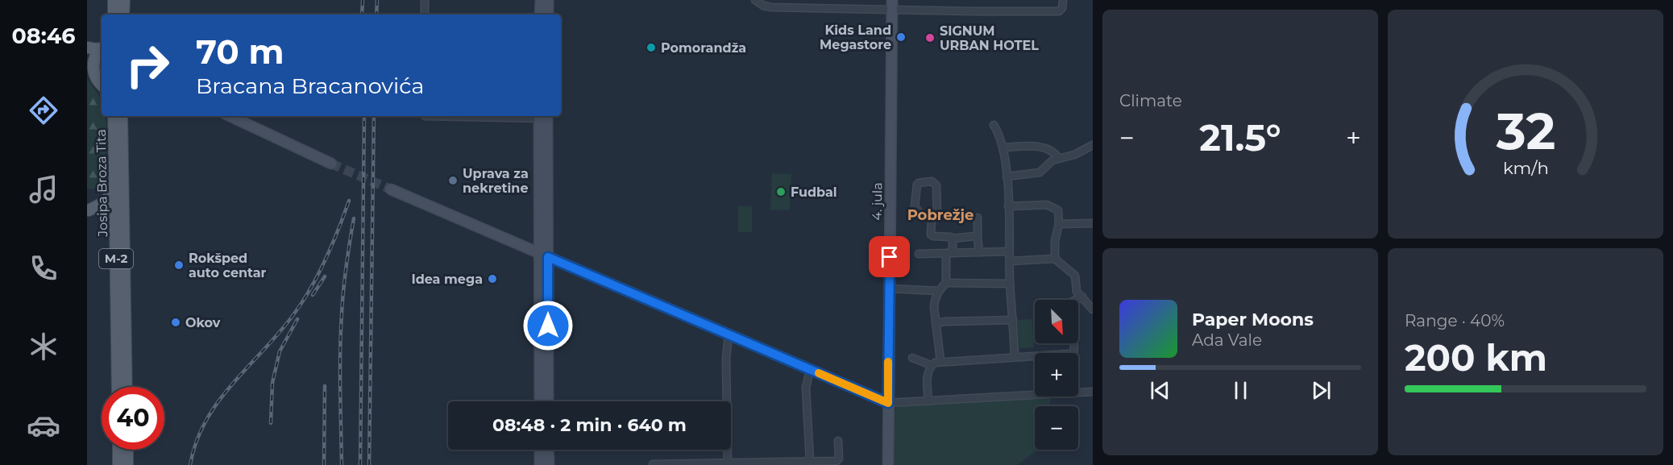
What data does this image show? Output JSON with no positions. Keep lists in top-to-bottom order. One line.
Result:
{"streets":{"main road":["Josipa Broza Tita","4. jula","M-2"]},"districts":["Pobrežje"],"places":["Kids Land Megastore","SIGNUM URBAN HOTEL","Pomorandža","Uprava za nekretine","Fudbal","Rokšped auto centar","Idea mega","Okov"],"north":"bottom right","page":{"tabs":"08:46","tile":["Climate",["Range · 40%","200 km"]],"turn":["70 m","Bracana Bracanovića"],"heat":["−","21.5°","+"],"map_buttons":["+","−"],"song":["Paper Moons","Ada Vale"],"limit":"40","trip":"08:48 · 2 min · 640 m","gauge":["32","km/h"]}}
